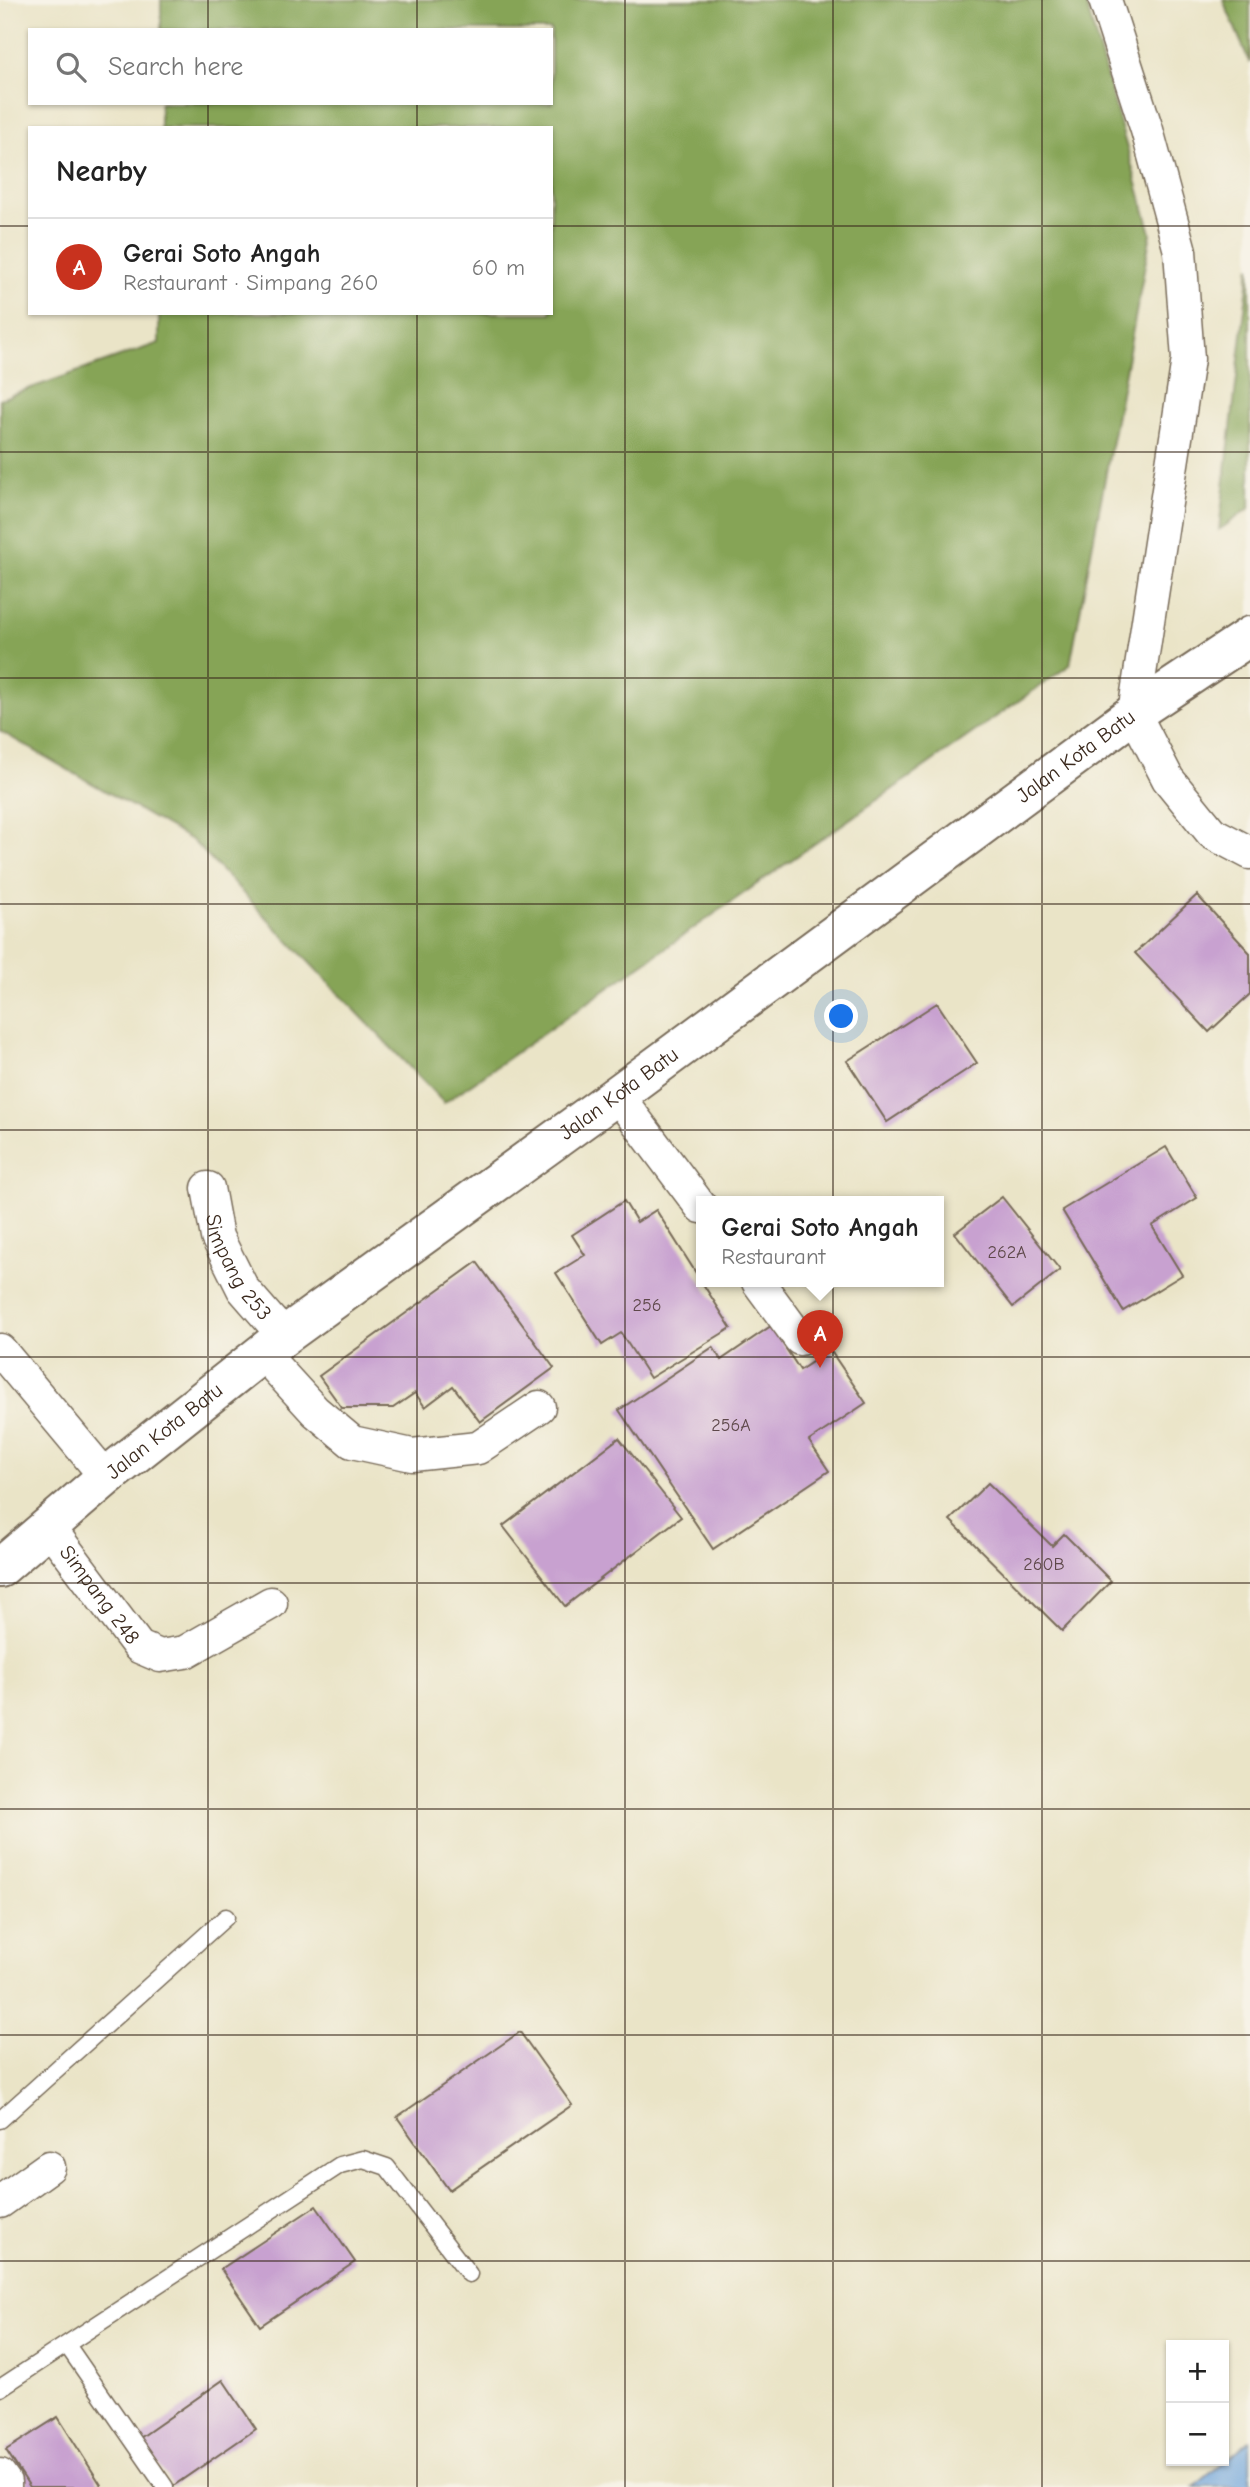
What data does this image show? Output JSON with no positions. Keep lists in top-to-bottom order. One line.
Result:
{"streets":{"main road":["Jalan Kota Batu"],"street":["Simpang 253","Simpang 248"]},"crossings":[["Jalan Kota Batu","Simpang 253"],["Jalan Kota Batu","Simpang 248"]],"house_numbers":["262A","256","256A","260B"],"page":{"search":"Search here","heading":"Nearby","list":[{"mark":"A","name":"Gerai Soto Angah","note":"Restaurant · Simpang 260","value":"60 m"}],"popup":["Gerai Soto Angah","Restaurant"],"pins":"A","map_buttons":["+","−"]}}
